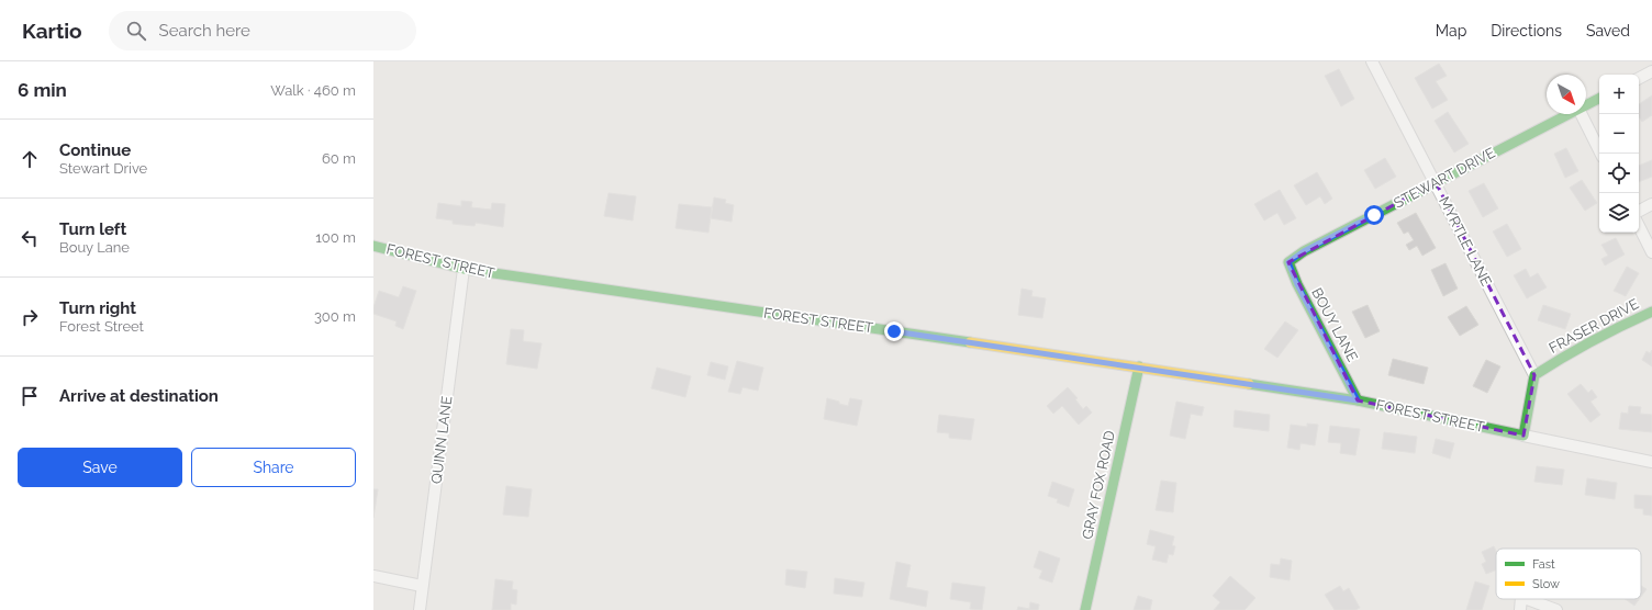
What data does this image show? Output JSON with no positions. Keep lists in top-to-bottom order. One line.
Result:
{"streets":{"street":["STEWART DRIVE","MYRTLE LANE","FOREST STREET","BOUY LANE","FRASER DRIVE","QUINN LANE","GRAY FOX ROAD"]},"crossings":[["STEWART DRIVE","MYRTLE LANE"],["STEWART DRIVE","BOUY LANE"],["MYRTLE LANE","FRASER DRIVE"],["FOREST STREET","BOUY LANE"],["FOREST STREET","QUINN LANE"],["FOREST STREET","GRAY FOX ROAD"]],"legend":["Fast","Slow"],"north":"bottom right","page":{"header":"Kartio","search":"Search here","nav":["Map","Directions","Saved"],"heading":["6 min","Walk · 460 m"],"map_buttons":["+","−"],"list":[["Continue","Stewart Drive","60 m"],["Turn left","Bouy Lane","100 m"],["Turn right","Forest Street","300 m"],"Arrive at destination"],"buttons":["Save","Share"]}}
